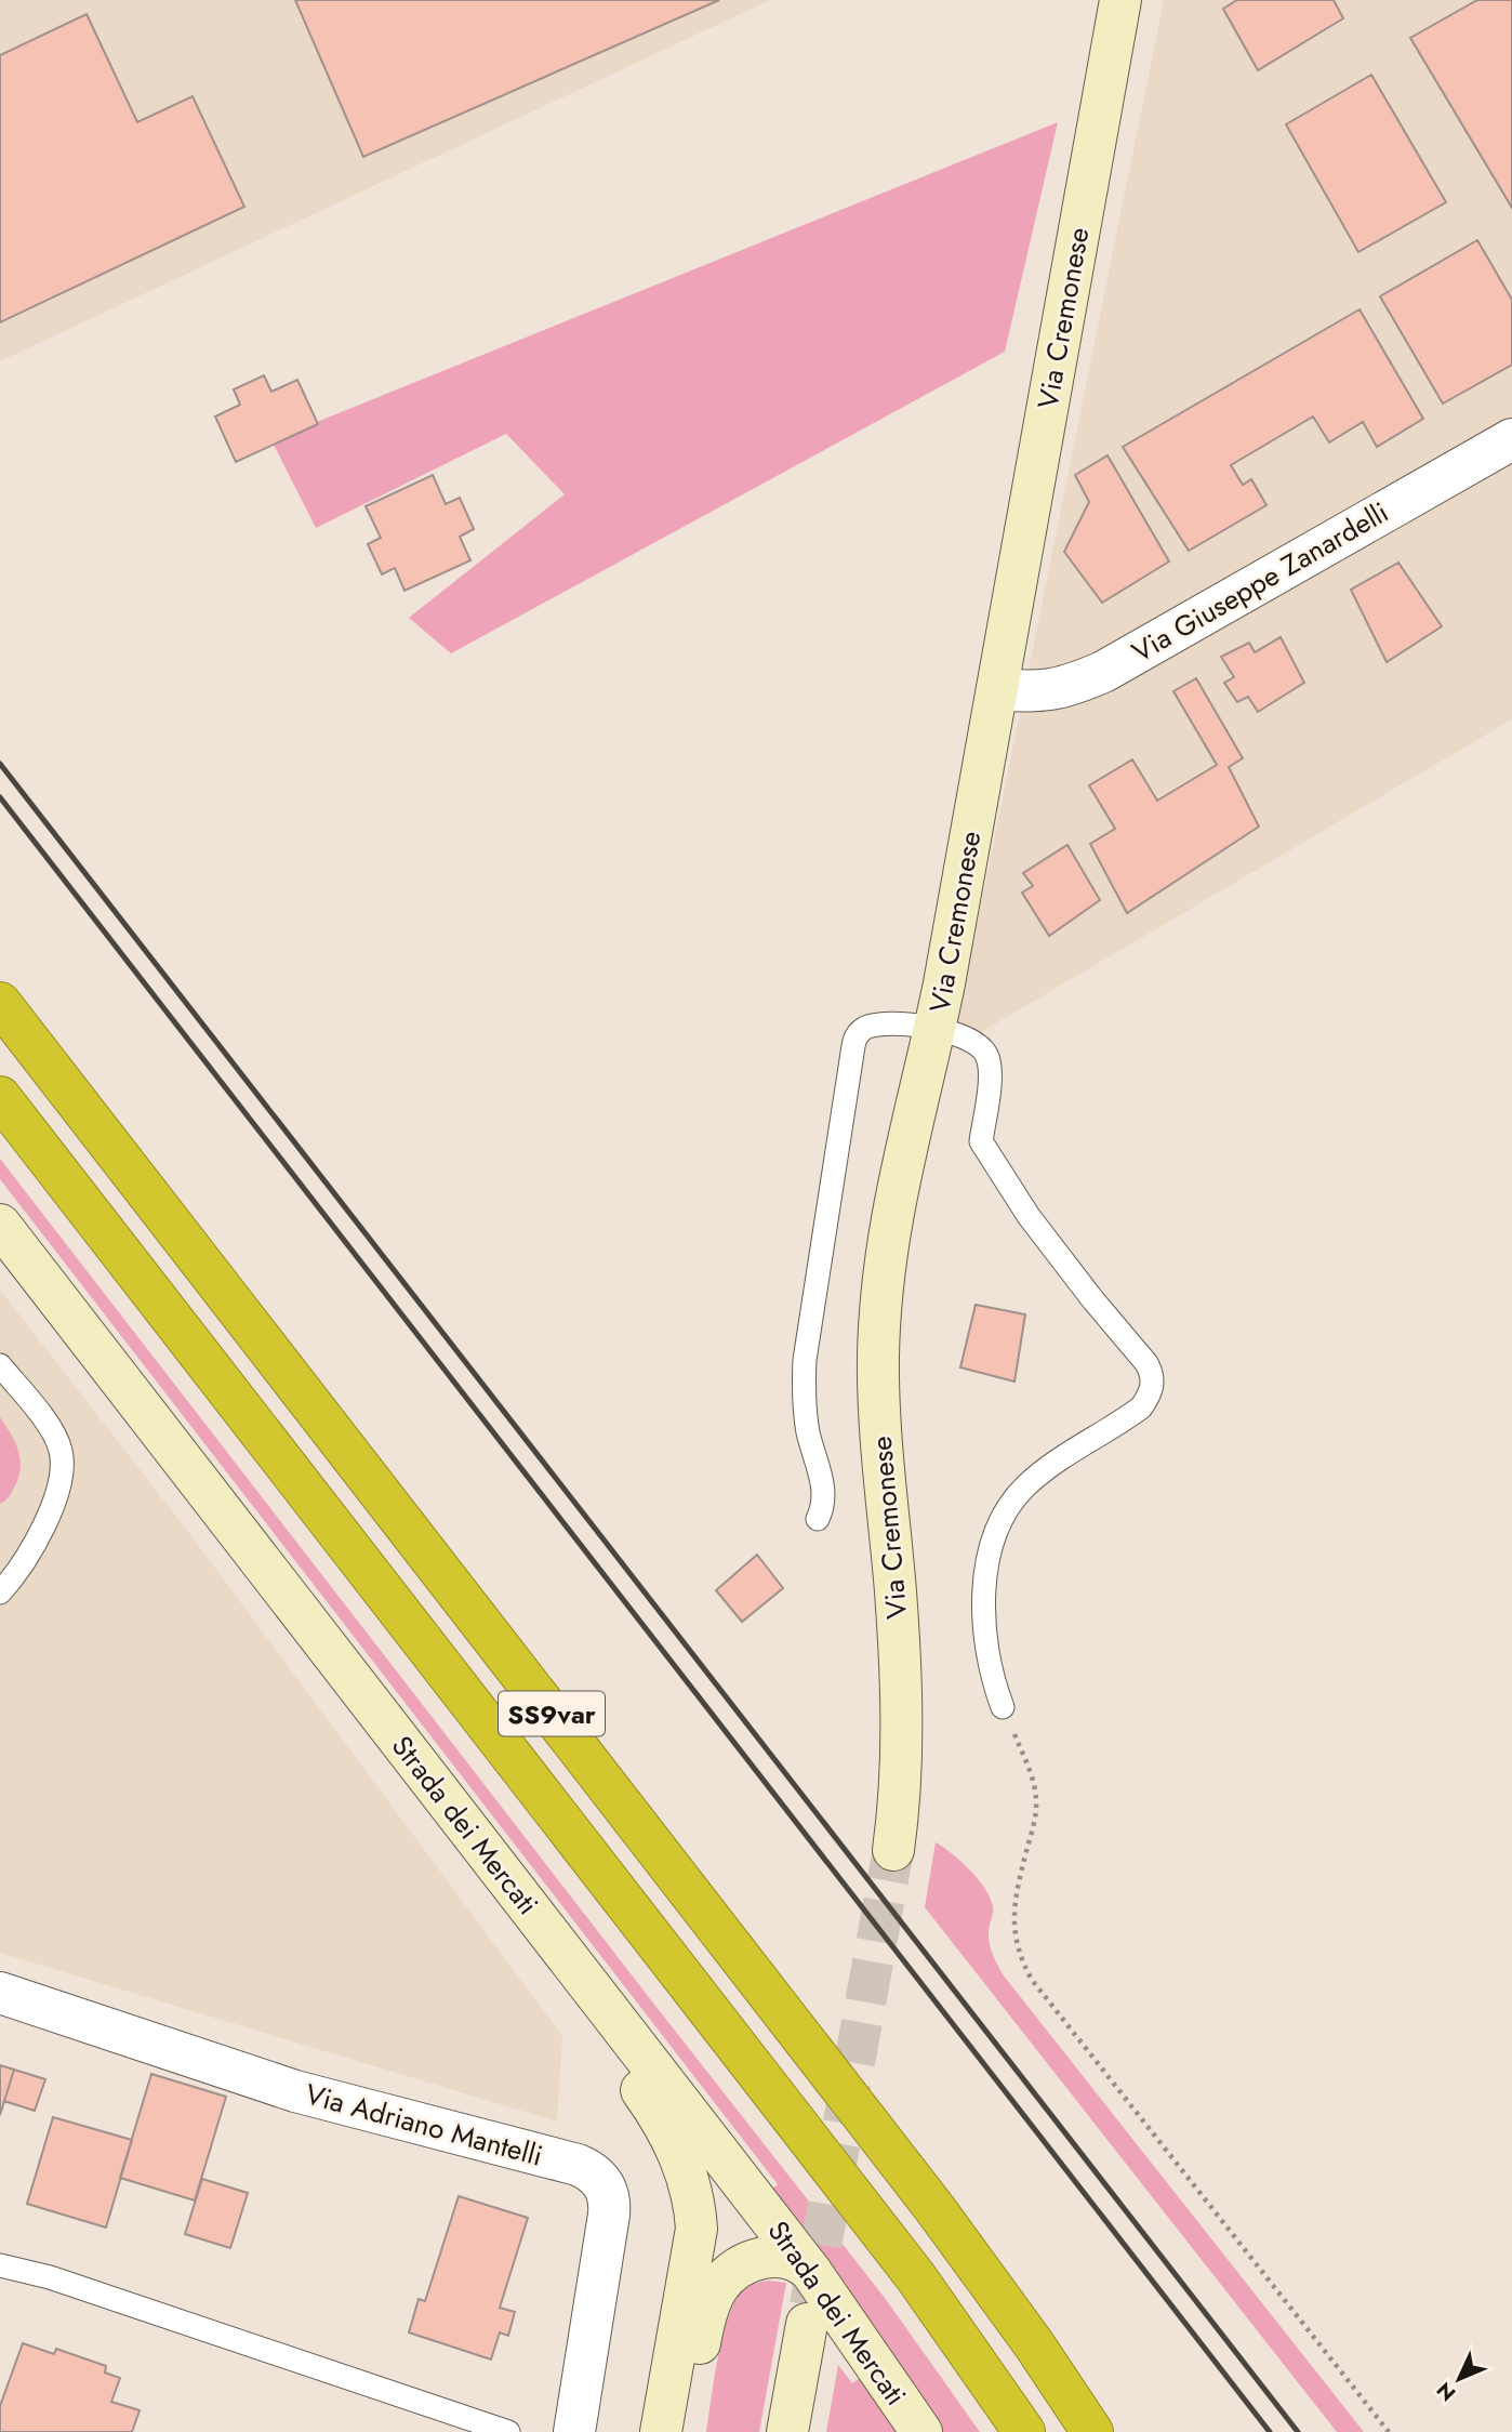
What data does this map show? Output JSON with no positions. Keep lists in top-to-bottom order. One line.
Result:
{"streets":{"highway":["SS9var"],"street":["Via Cremonese","Via Giuseppe Zanardelli","Strada dei Mercati","Via Adriano Mantelli"]},"crossings":[["Via Cremonese","Via Giuseppe Zanardelli"]],"north":"bottom left"}
